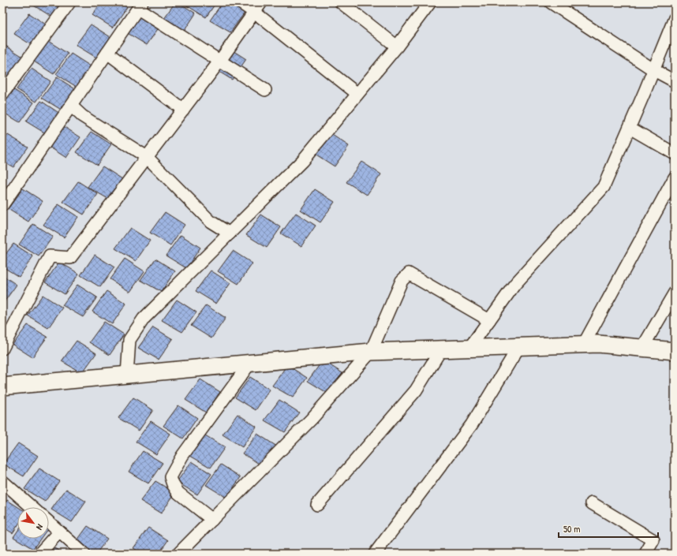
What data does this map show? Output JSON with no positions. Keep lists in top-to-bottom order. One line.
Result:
{"scale_bar":"50 m","north":"bottom right"}
